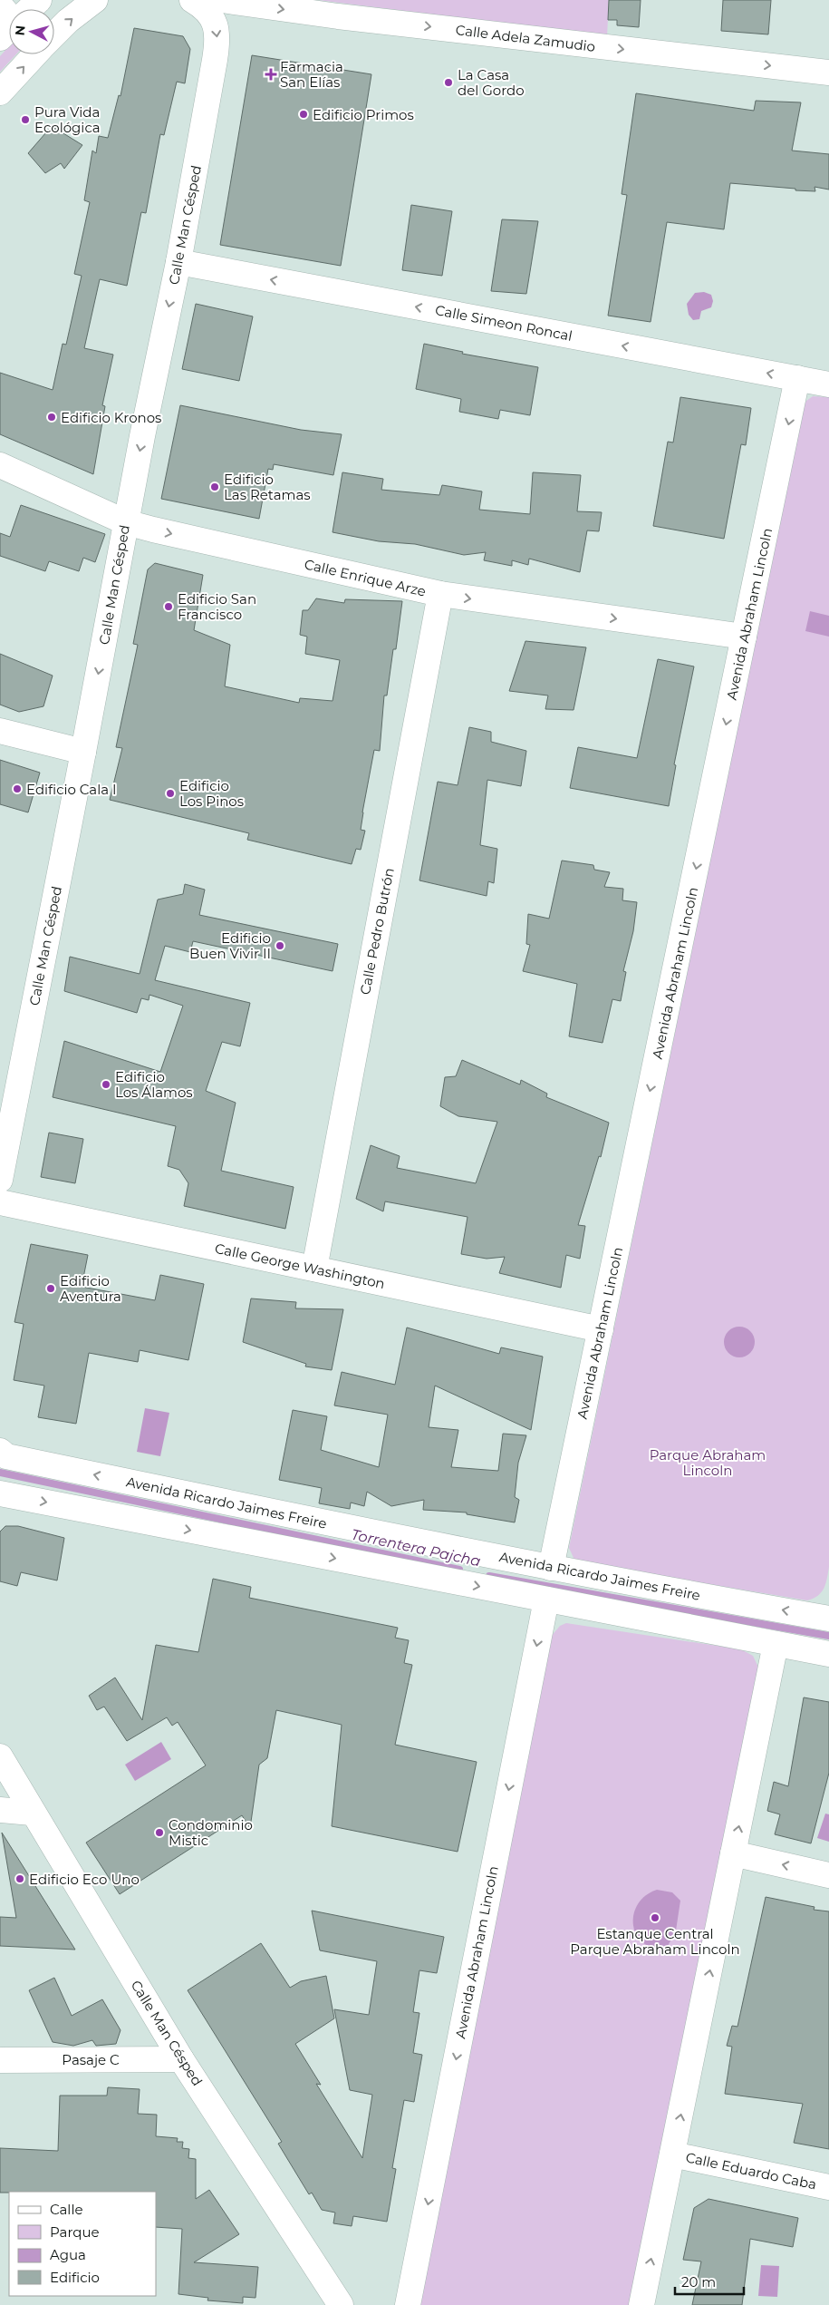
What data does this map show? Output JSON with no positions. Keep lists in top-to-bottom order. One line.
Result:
{"streets":{"street":["Calle Adela Zamudio","Calle Man Césped","Calle Simeon Roncal","Calle Enrique Arze","Avenida Abraham Lincoln","Calle Pedro Butrón","Calle George Washington","Avenida Ricardo Jaimes Freire","Pasaje C","Calle Eduardo Caba"]},"crossings":[["Calle Man Césped","Calle Simeon Roncal"],["Calle Man Césped","Calle Enrique Arze"],["Calle Man Césped","Pasaje C"],["Calle Simeon Roncal","Avenida Abraham Lincoln"],["Calle Enrique Arze","Avenida Abraham Lincoln"],["Calle Enrique Arze","Calle Pedro Butrón"],["Avenida Abraham Lincoln","Calle George Washington"],["Avenida Abraham Lincoln","Avenida Ricardo Jaimes Freire"],["Calle Pedro Butrón","Calle George Washington"]],"one_way":["Calle Adela Zamudio","Calle Man Césped","Calle Simeon Roncal","Calle Enrique Arze","Avenida Abraham Lincoln"],"water":["Torrentera Pajcha"],"parks":["Parque Abraham Lincoln"],"places":{"health":["Farmacia San Elías"],"other":["La Casa del Gordo","Edificio Primos","Pura Vida Ecológica","Edificio Kronos","Edificio Las Retamas","Edificio San Francisco","Edificio Cala I","Edificio Los Pinos","Edificio Buen Vivir II","Edificio Los Álamos","Edificio Aventura","Condominio Mistic","Edificio Eco Uno","Estanque Central Parque Abraham Lincoln"]},"legend":["Calle","Parque","Agua","Edificio"],"scale_bar":"20 m","north":"left"}
